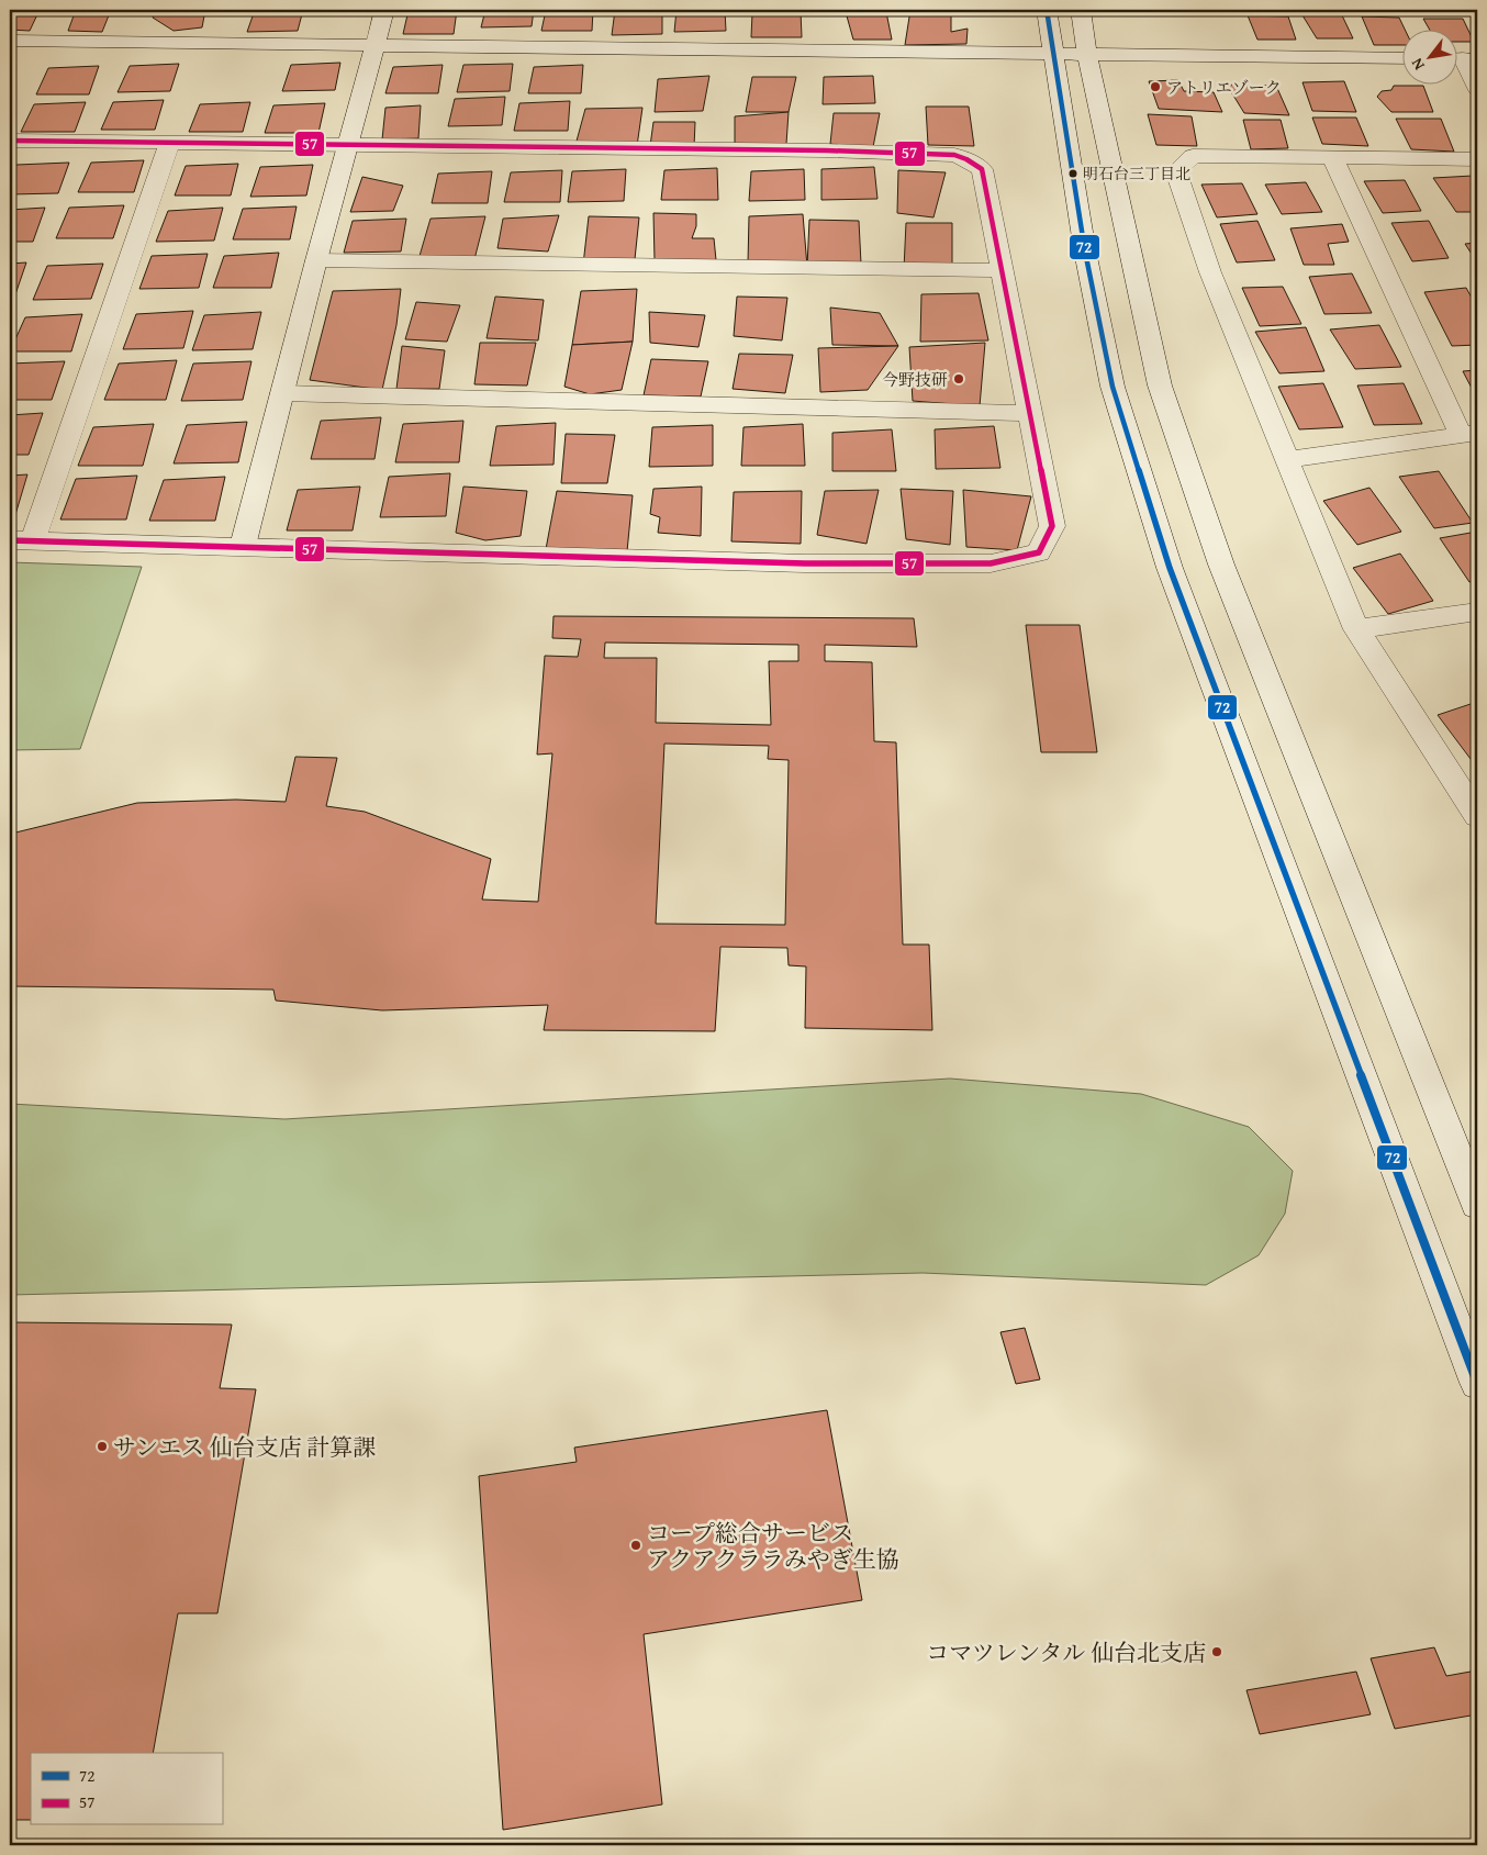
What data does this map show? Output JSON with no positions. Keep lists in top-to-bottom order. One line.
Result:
{"places":["アトリエゾーク","明石台三丁目北","今野技研","サンエス 仙台支店 計算課","コープ総合サービス アクアクララみやぎ生協","コマツレンタル 仙台北支店"],"lines":["transit line 72","transit line 57"],"legend":["72","57"],"north":"bottom left"}
